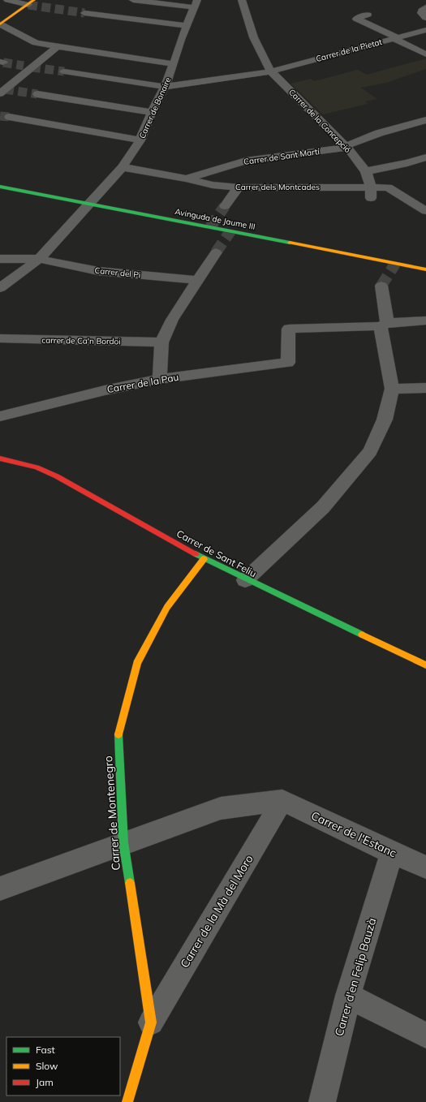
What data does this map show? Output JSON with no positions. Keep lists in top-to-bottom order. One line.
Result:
{"streets":{"street":["Carrer de la Pietat","Carrer de Bonaire","Carrer de la Concepció","Carrer de Sant Martí","Carrer dels Montcades","Avinguda de Jaume III","Carrer del Pi","carrer de Ca'n Bordoi","Carrer de la Pau","Carrer de Sant Feliu","Carrer de Montenegro","Carrer de l'Estanc","Carrer de la Mà del Moro","Carrer d'en Felip Bauzà"]},"crossings":[["Carrer de la Pietat","Carrer de Bonaire"],["Carrer de la Pietat","Carrer de la Concepció"],["Carrer de Bonaire","Carrer de Sant Martí"],["Carrer de Bonaire","Avinguda de Jaume III"],["Carrer de Bonaire","Carrer del Pi"],["Carrer de la Concepció","Carrer de Sant Martí"],["Carrer de la Concepció","Carrer dels Montcades"],["Carrer de Sant Martí","Carrer dels Montcades"],["Carrer de Sant Feliu","Carrer de Montenegro"],["Carrer de Montenegro","Carrer de la Mà del Moro"],["Carrer de l'Estanc","Carrer de la Mà del Moro"],["Carrer de l'Estanc","Carrer d'en Felip Bauzà"]],"legend":["Fast","Slow","Jam"]}
